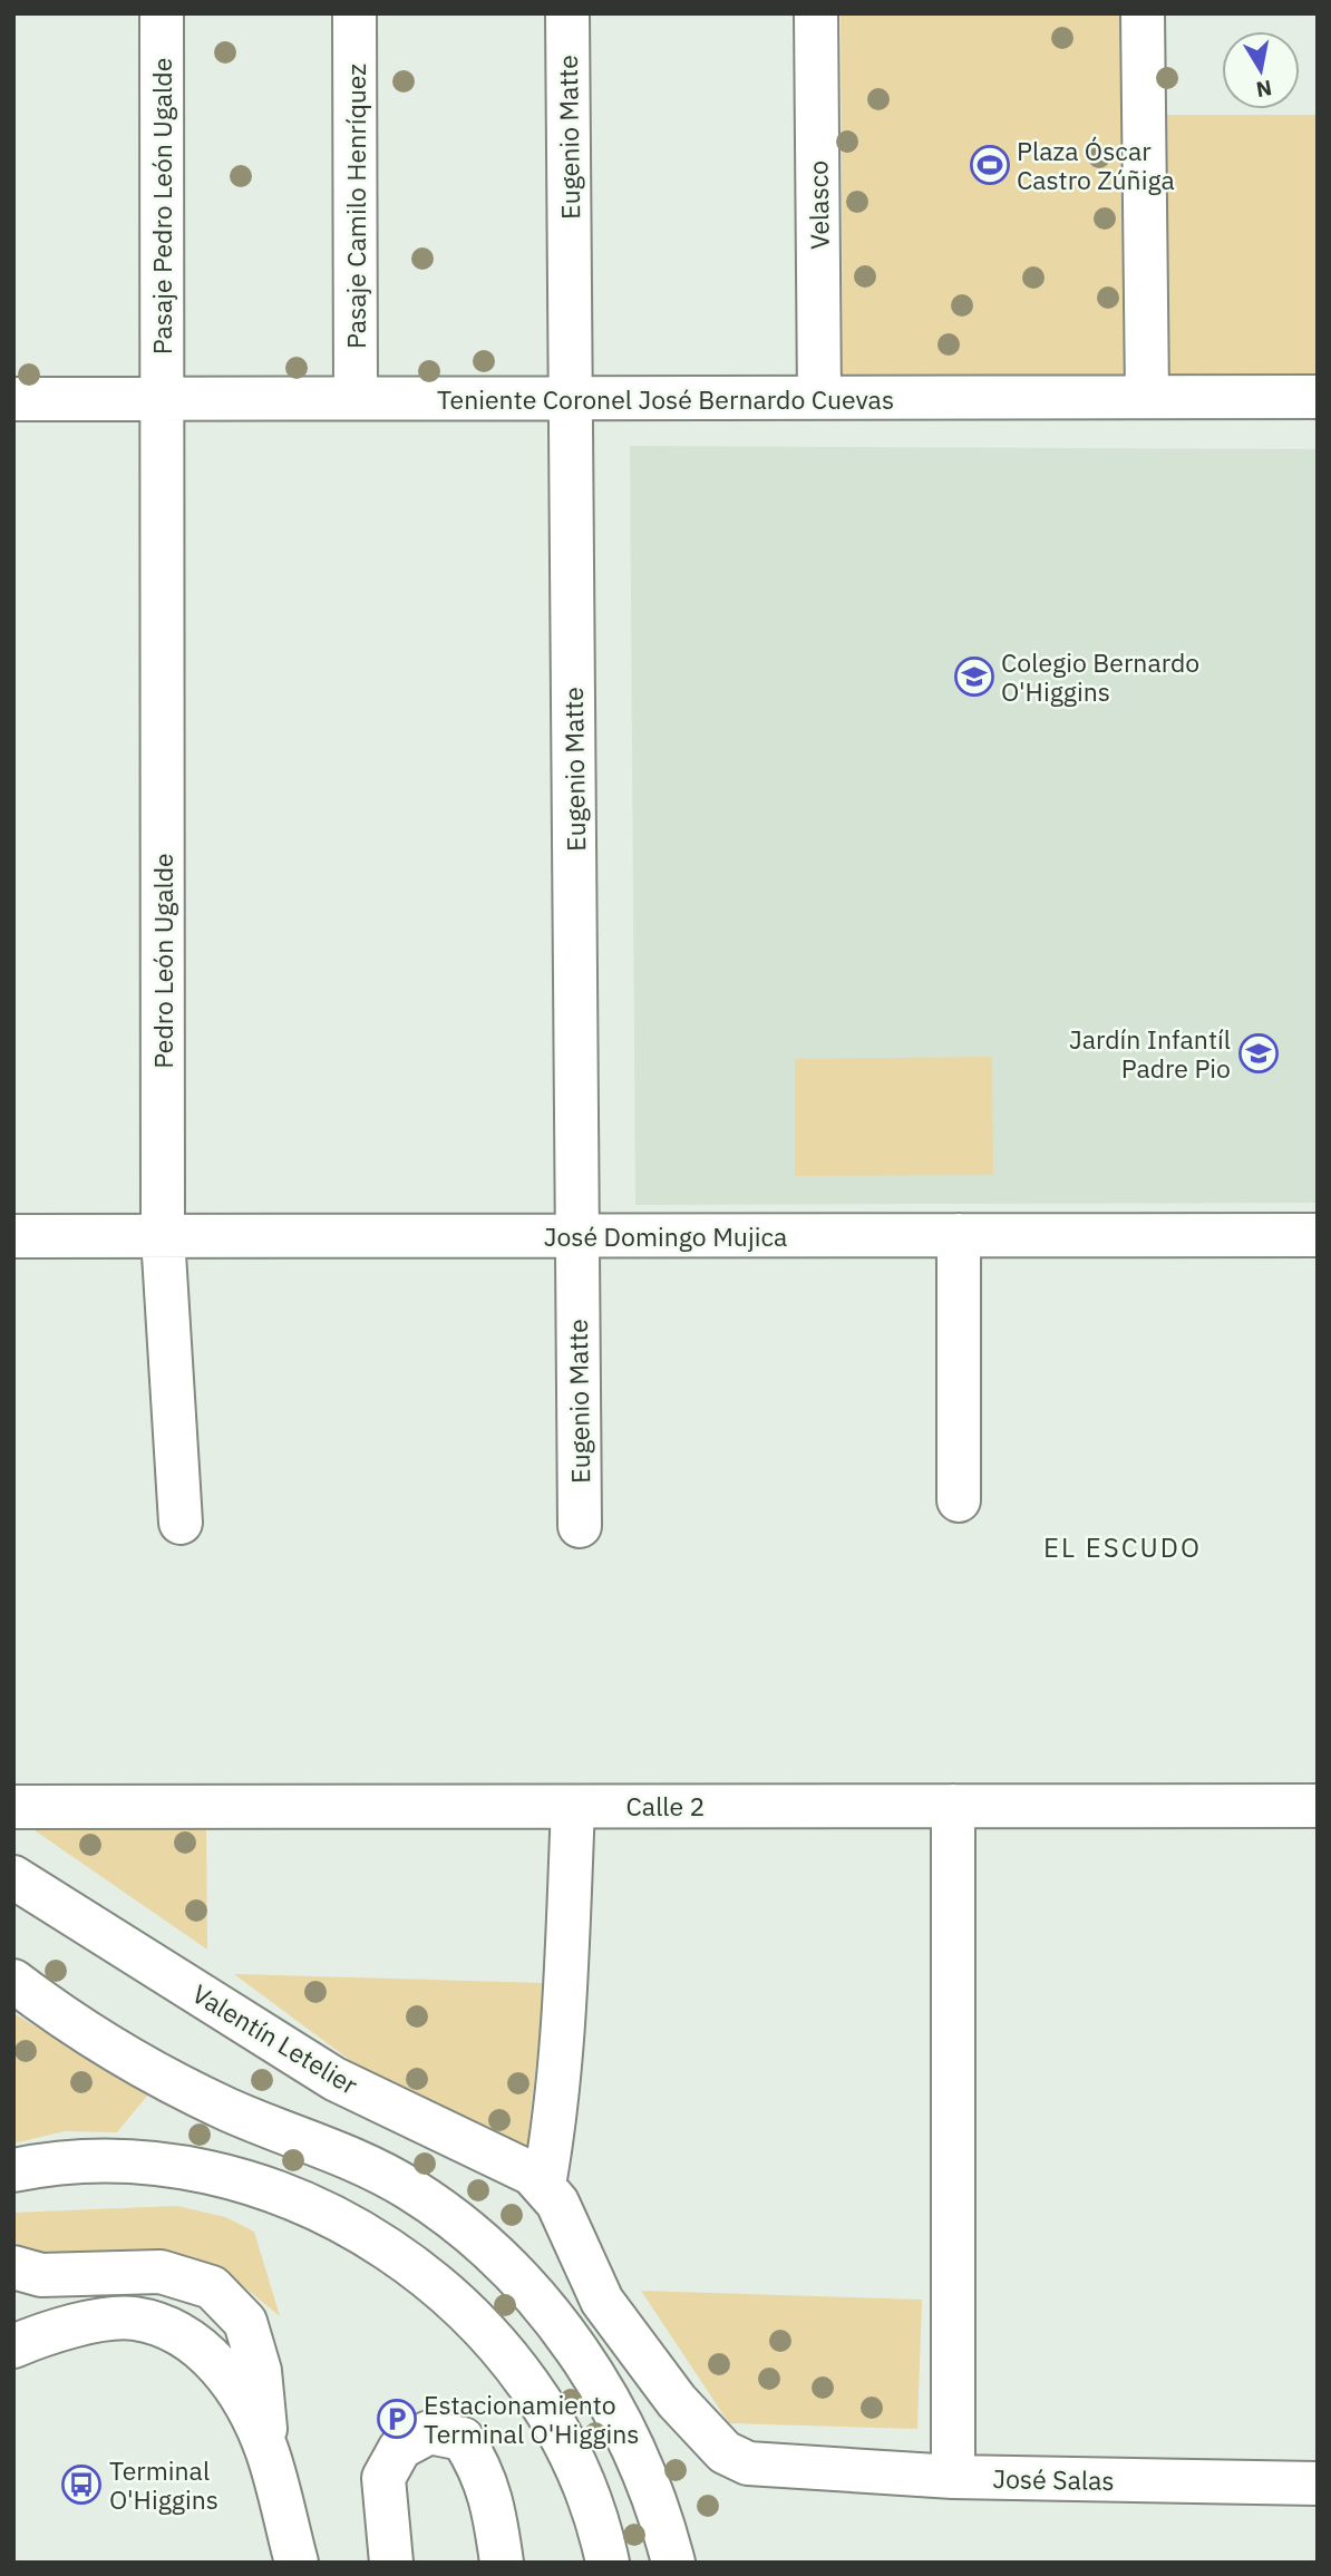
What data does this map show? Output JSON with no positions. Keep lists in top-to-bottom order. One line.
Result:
{"streets":{"main road":["Eugenio Matte","Velasco","Pasaje Pedro León Ugalde","Pasaje Camilo Henríquez","Teniente Coronel José Bernardo Cuevas","Pedro León Ugalde","José Domingo Mujica","Calle 2","Valentín Letelier","José Salas"]},"crossings":[["Eugenio Matte","Teniente Coronel José Bernardo Cuevas"],["Eugenio Matte","José Domingo Mujica"],["Velasco","Teniente Coronel José Bernardo Cuevas"],["Pasaje Pedro León Ugalde","Teniente Coronel José Bernardo Cuevas"],["Pasaje Pedro León Ugalde","Pedro León Ugalde"],["Pasaje Camilo Henríquez","Teniente Coronel José Bernardo Cuevas"],["Teniente Coronel José Bernardo Cuevas","Pedro León Ugalde"],["Pedro León Ugalde","José Domingo Mujica"],["Valentín Letelier","José Salas"]],"districts":["EL ESCUDO"],"places":{"sports":["Plaza Óscar Castro Zúñiga"],"school or university":["Colegio Bernardo O'Higgins","Jardín Infantíl Padre Pio"],"parking":["Estacionamiento Terminal O'Higgins"],"bus stop":["Terminal O'Higgins"]},"north":"bottom"}
